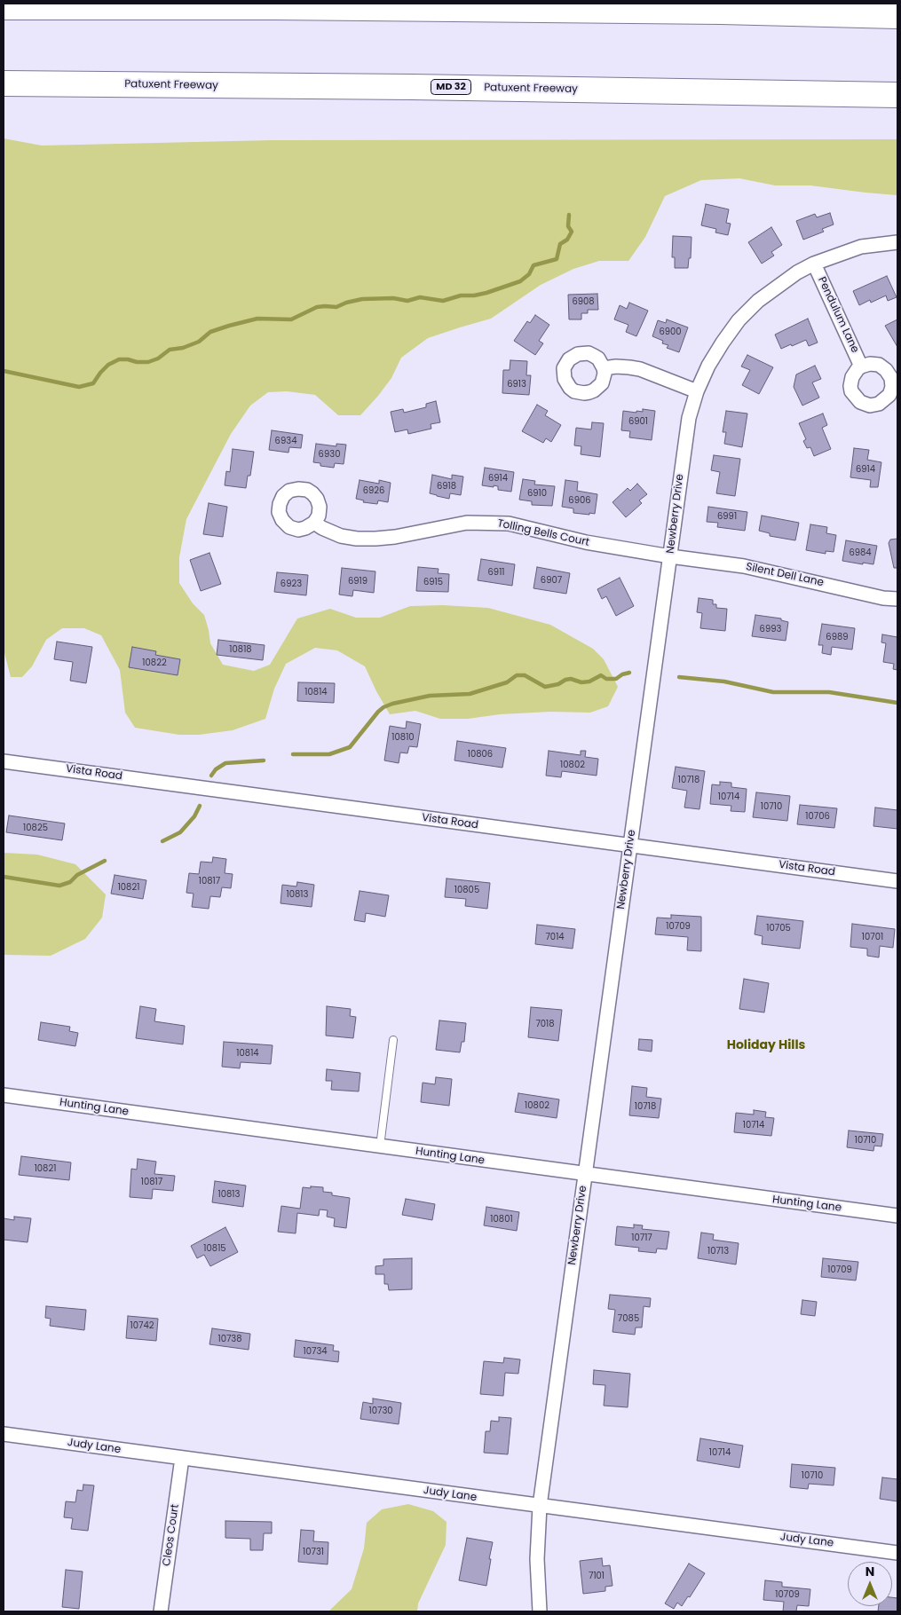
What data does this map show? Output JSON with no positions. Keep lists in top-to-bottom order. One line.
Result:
{"streets":{"highway":["Patuxent Freeway","MD 32"],"street":["Pendulum Lane","Newberry Drive","Tolling Bells Court","Silent Dell Lane","Vista Road","Hunting Lane","Judy Lane","Cleos Court"]},"crossings":[["Pendulum Lane","Newberry Drive"],["Newberry Drive","Tolling Bells Court"],["Newberry Drive","Silent Dell Lane"],["Newberry Drive","Vista Road"],["Newberry Drive","Hunting Lane"],["Newberry Drive","Judy Lane"],["Tolling Bells Court","Silent Dell Lane"],["Judy Lane","Cleos Court"]],"districts":["Holiday Hills"],"house_numbers":["6908","6900","6913","6901","6934","6930","6914","6914","6918","6926","6910","6906","6991","6984","6911","6907","6919","6915","6923","6993","6989","10818","10822","10814","10810","10806","10802","10718","10714","10710","10706","10825","10817","10821","10805","10813","10709","10705","7014","10701","7018","10814","10802","10718","10714","10710","10821","10817","10813","10801","10717","10815","10713","10709","7085","10742","10738","10734","10730","10714","10710","10731","7101","10709"],"north":"top"}
